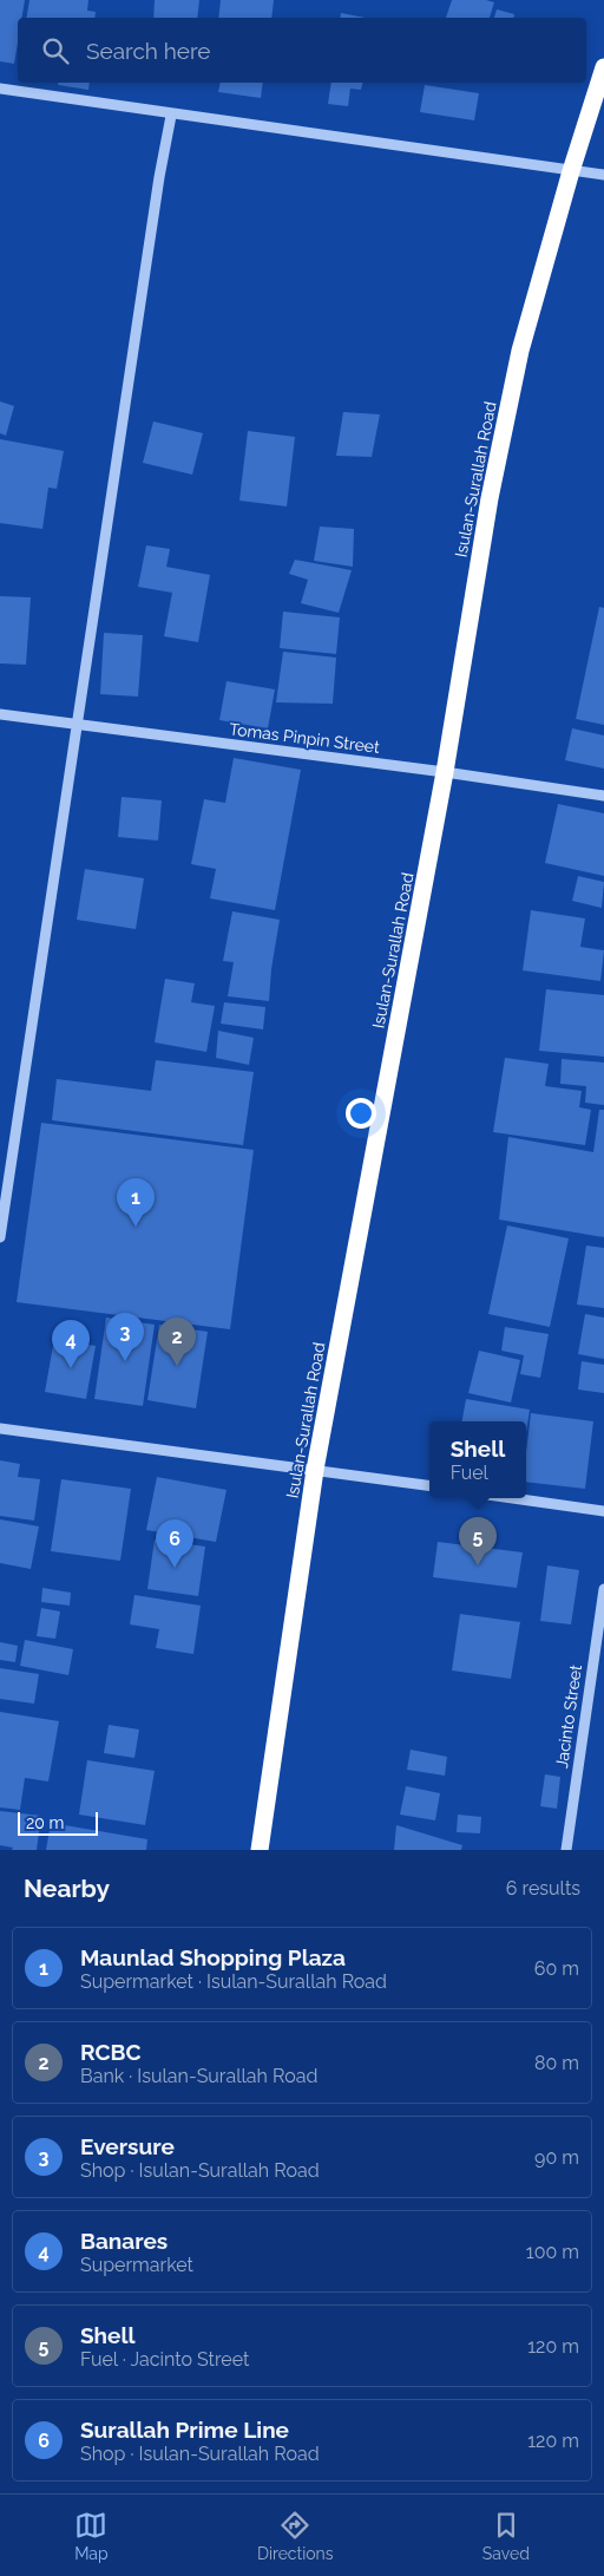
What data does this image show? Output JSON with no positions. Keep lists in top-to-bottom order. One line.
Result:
{"streets":{"highway":["Isulan-Surallah Road"],"street":["Tomas Pinpin Street","Jacinto Street"]},"crossings":[["Isulan-Surallah Road","Tomas Pinpin Street"]],"scale_bar":"20 m","page":{"search":"Search here","pins":["1","3","2","4","5","6"],"popup":["Shell","Fuel"],"scale":"20 m","heading":["Nearby","6 results"],"list":[{"mark":"1","name":"Maunlad Shopping Plaza","note":"Supermarket · Isulan-Surallah Road","value":"60 m"},{"mark":"2","name":"RCBC","note":"Bank · Isulan-Surallah Road","value":"80 m"},{"mark":"3","name":"Eversure","note":"Shop · Isulan-Surallah Road","value":"90 m"},{"mark":"4","name":"Banares","note":"Supermarket","value":"100 m"},{"mark":"5","name":"Shell","note":"Fuel · Jacinto Street","value":"120 m"},{"mark":"6","name":"Surallah Prime Line","note":"Shop · Isulan-Surallah Road","value":"120 m"}],"nav":["Map","Directions","Saved"]}}
